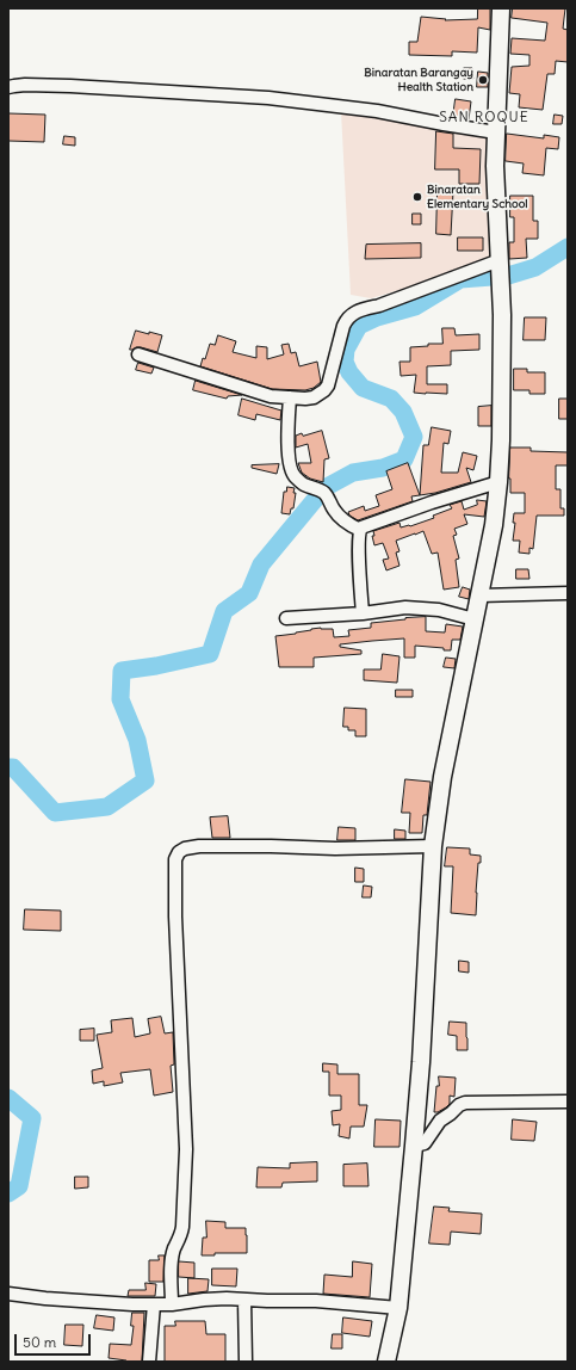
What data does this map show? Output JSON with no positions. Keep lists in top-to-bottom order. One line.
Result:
{"districts":["SAN ROQUE"],"places":["Binaratan Barangay Health Station","Binaratan Elementary School"],"scale_bar":"50 m"}
